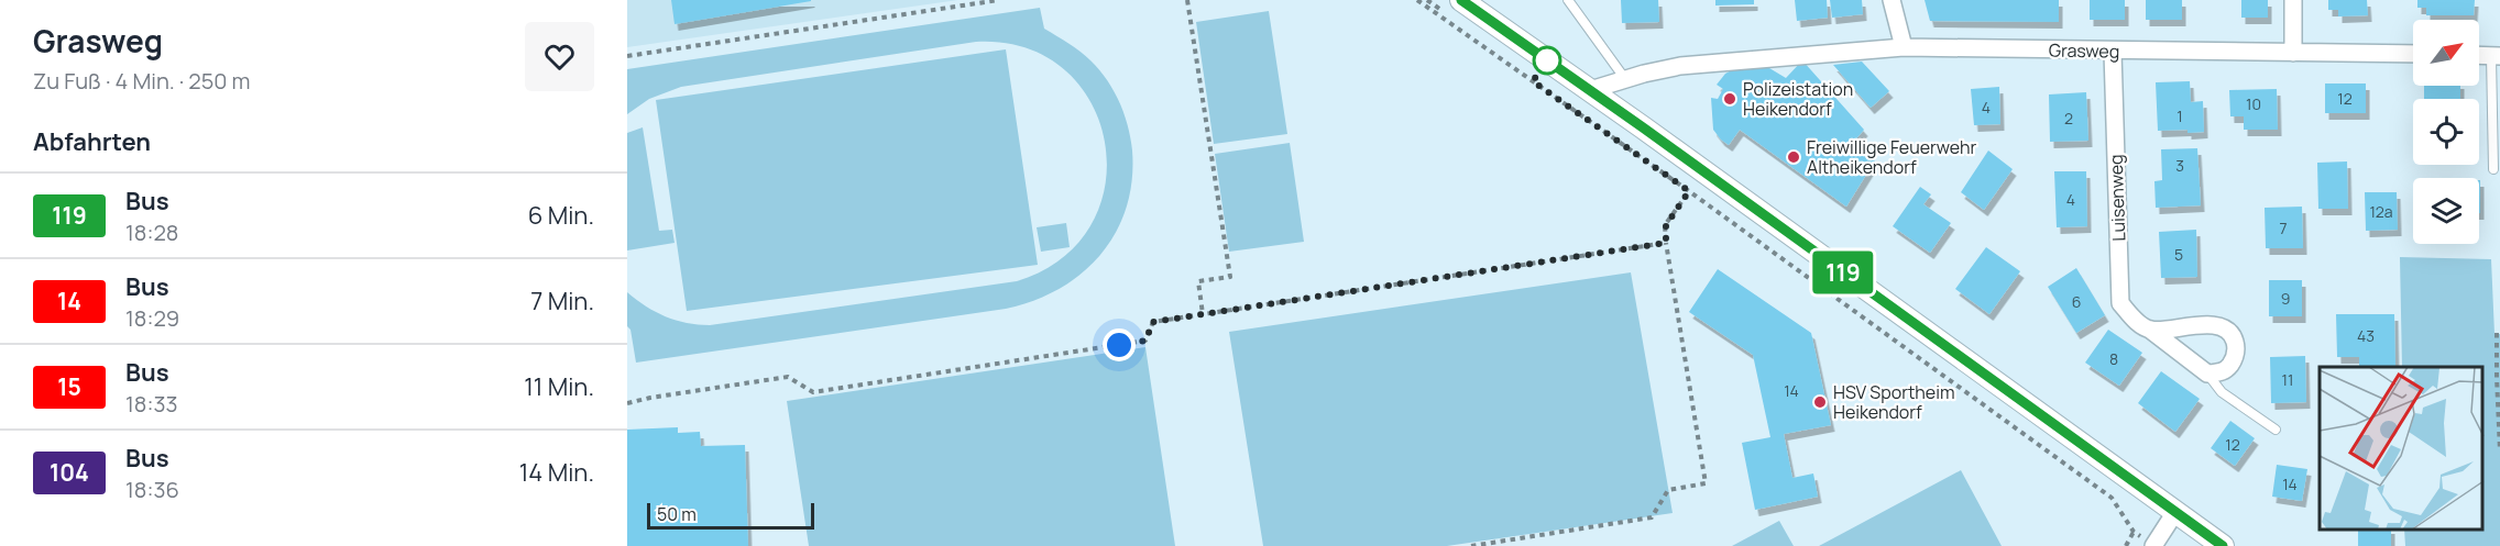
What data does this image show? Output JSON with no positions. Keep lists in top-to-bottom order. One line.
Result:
{"streets":{"street":["Grasweg","Luisenweg"]},"crossings":[["Grasweg","Luisenweg"]],"places":["Polizeistation Heikendorf","Freiwillige Feuerwehr Altheikendorf","HSV Sportheim Heikendorf"],"lines":["bus line 119"],"house_numbers":["12","10","4","1","2","3","4","12a","7","5","9","6","43","8","11","14","12","14"],"scale_bar":"50 m","north":"top right","page":{"heading":[["Grasweg","Zu Fuß · 4 Min. · 250 m"],"Abfahrten"],"on_map":"119","list":[{"mark":"119","name":"Bus","note":"18:28","value":"6 Min."},{"mark":"14","name":"Bus","note":"18:29","value":"7 Min."},{"mark":"15","name":"Bus","note":"18:33","value":"11 Min."},{"mark":"104","name":"Bus","note":"18:36","value":"14 Min."}],"scale":"50 m"}}
